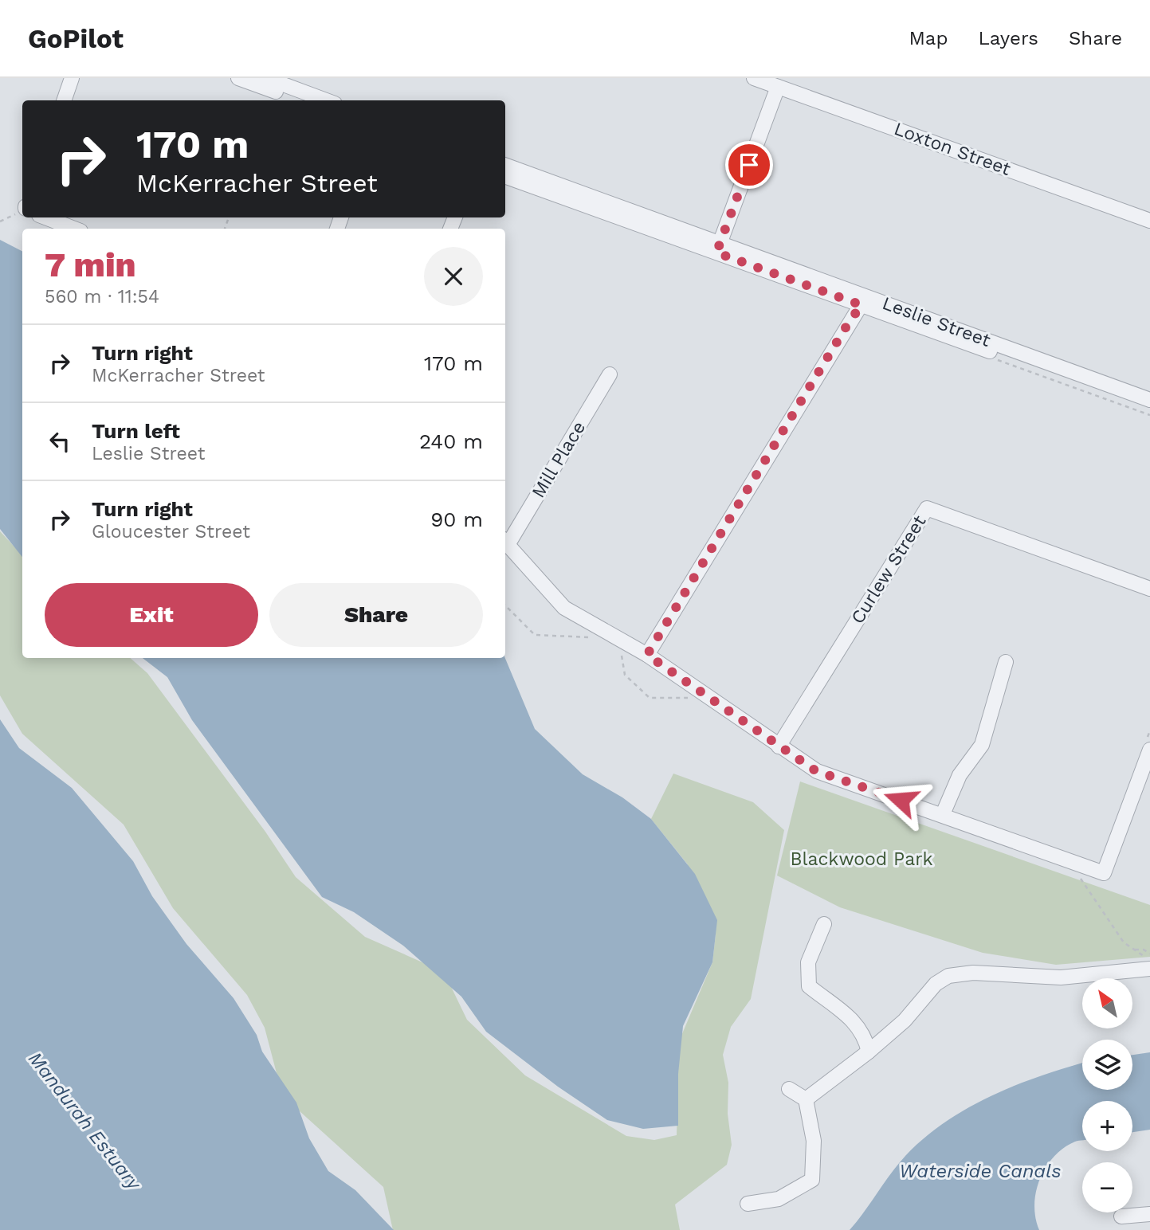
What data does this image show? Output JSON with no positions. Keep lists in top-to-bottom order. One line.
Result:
{"streets":{"street":["Loxton Street","Leslie Street","Mill Place","Curlew Street"]},"water":["Mandurah Estuary","Waterside Canals"],"parks":["Blackwood Park"],"north":"top left","page":{"header":"GoPilot","nav":["Map","Layers","Share"],"turn":["170 m","McKerracher Street"],"heading":["7 min","560 m · 11:54"],"list":[{"name":"Turn right","note":"McKerracher Street","value":"170 m"},{"name":"Turn left","note":"Leslie Street","value":"240 m"},{"name":"Turn right","note":"Gloucester Street","value":"90 m"}],"buttons":["Exit","Share"],"map_buttons":["+","−"]}}
